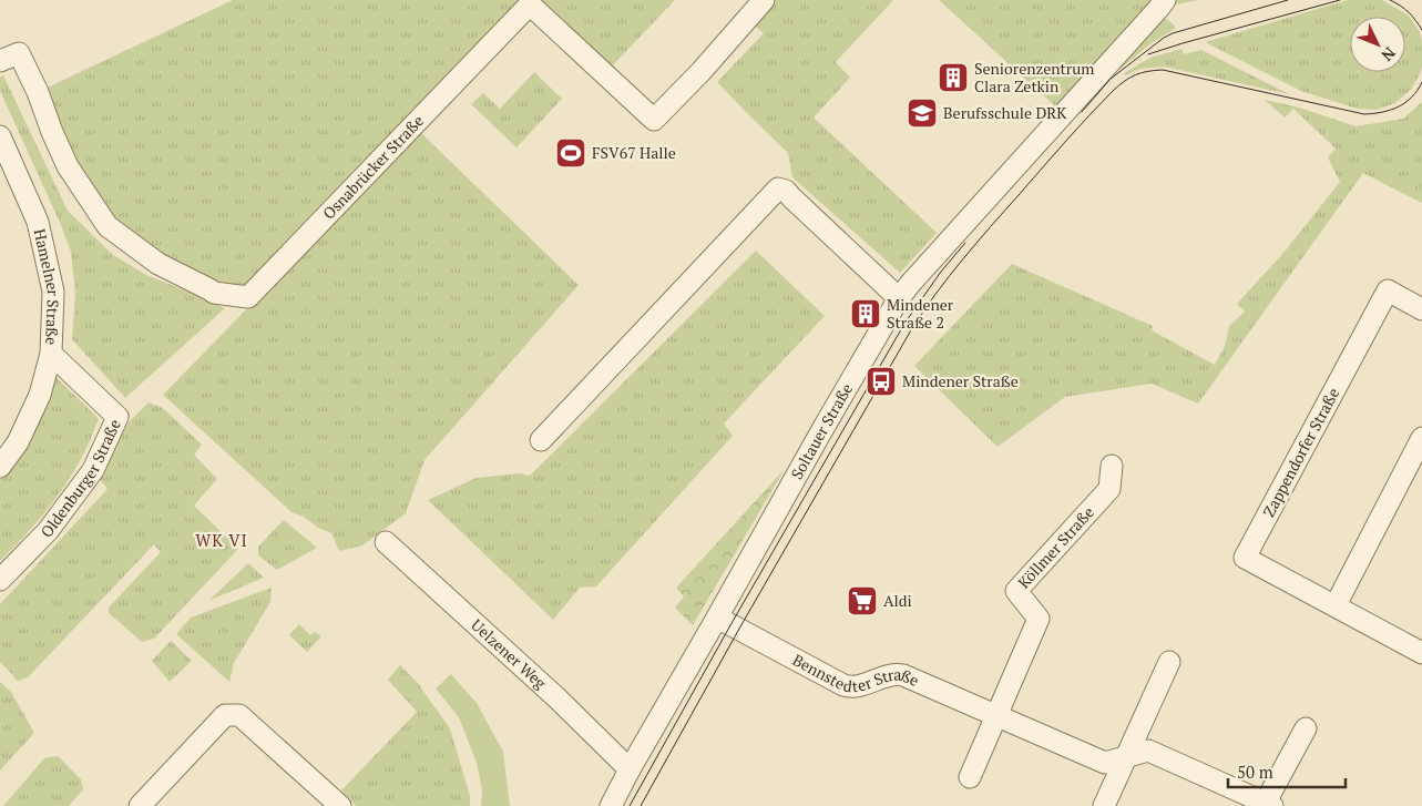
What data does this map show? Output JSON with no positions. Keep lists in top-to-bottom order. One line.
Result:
{"streets":{"street":["Osnabrücker Straße","Hamelner Straße","Soltauer Straße","Zappendorfer Straße","Oldenburger Straße","Köllmer Straße","Uelzener Weg","Bennstedter Straße"]},"crossings":[["Hamelner Straße","Oldenburger Straße"],["Soltauer Straße","Uelzener Weg"],["Soltauer Straße","Bennstedter Straße"],["Köllmer Straße","Bennstedter Straße"]],"districts":["WK VI"],"places":{"building":["Seniorenzentrum Clara Zetkin","Mindener Straße 2"],"school or university":["Berufsschule DRK"],"sports":["FSV67 Halle"],"bus stop":["Mindener Straße"],"supermarket":["Aldi"]},"scale_bar":"50 m","north":"bottom right"}
